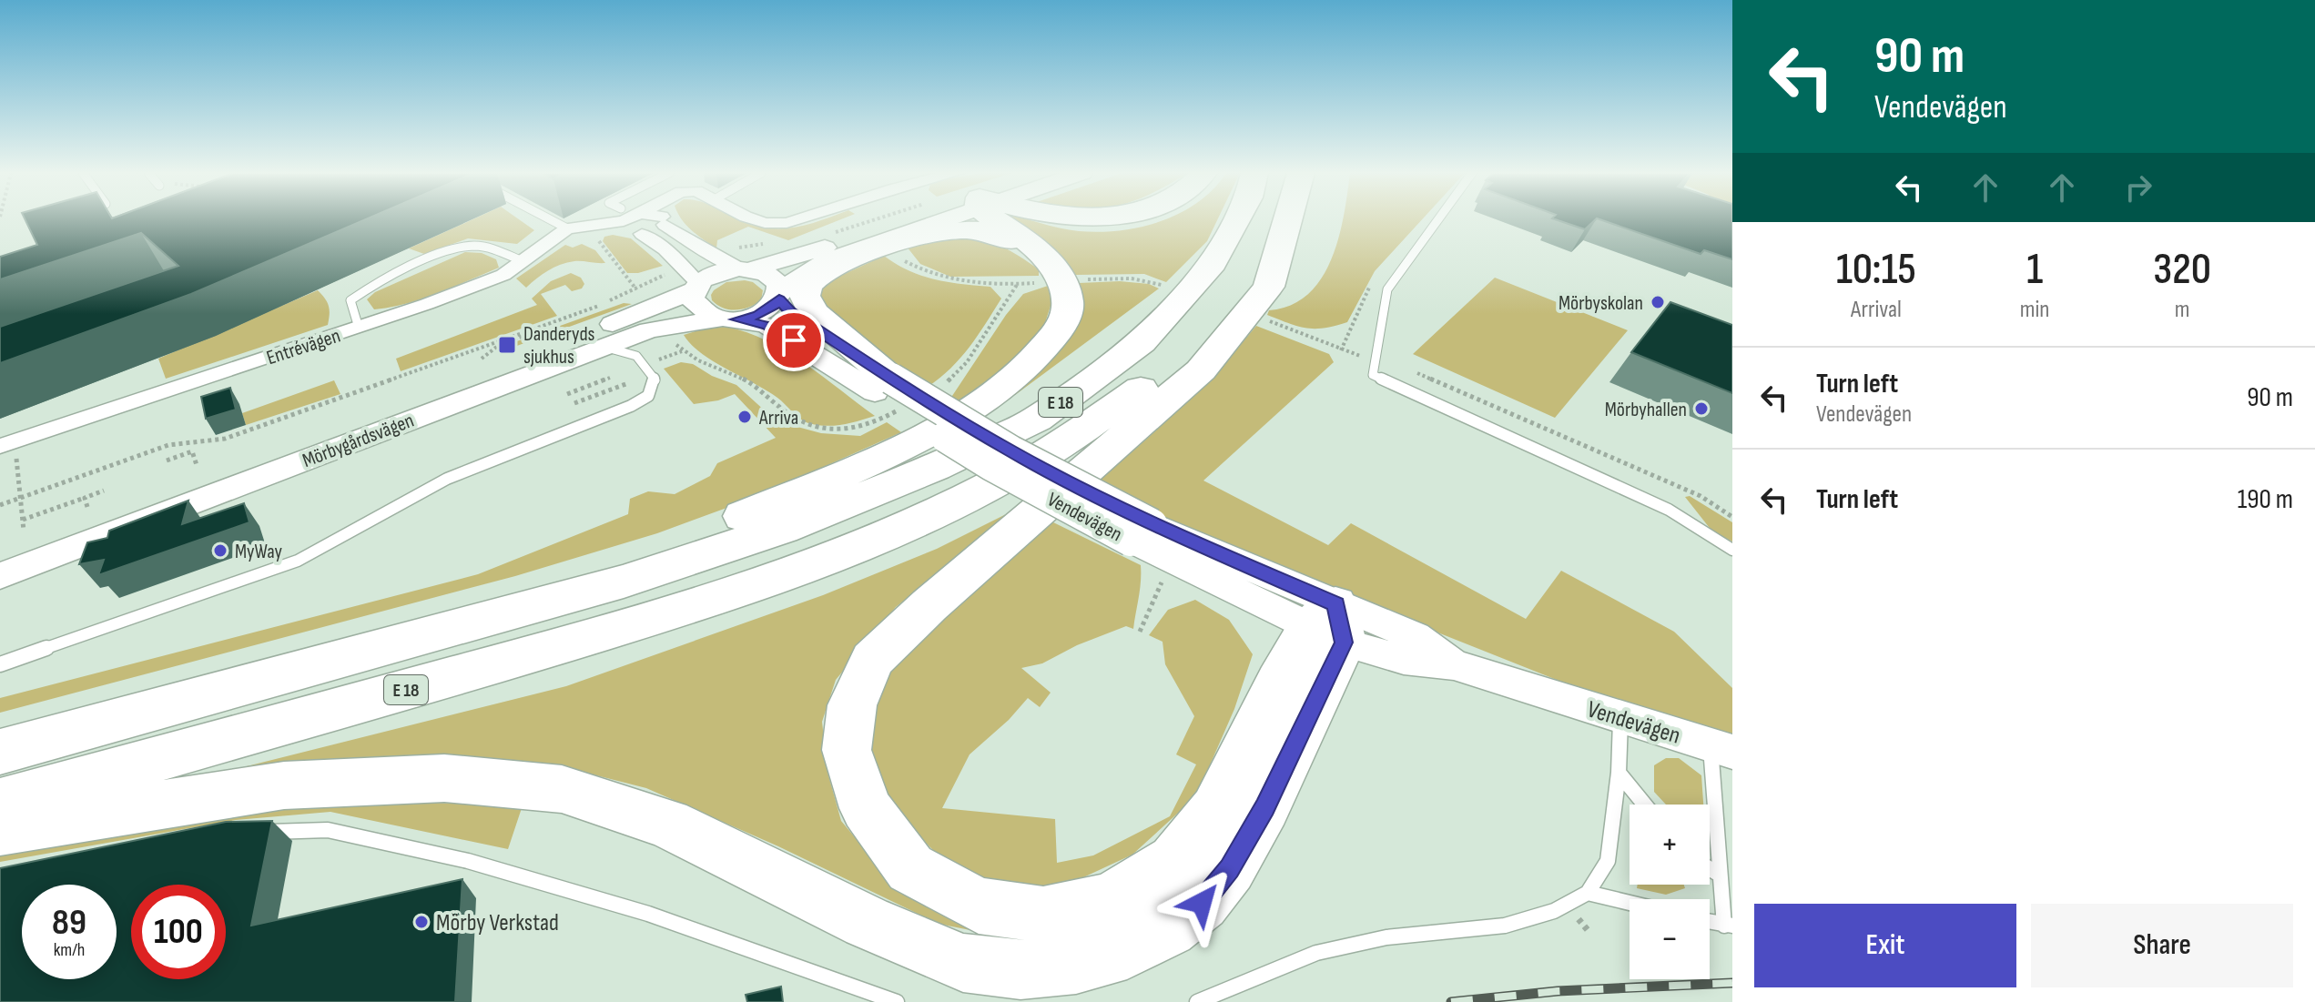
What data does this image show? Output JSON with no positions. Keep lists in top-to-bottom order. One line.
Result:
{"streets":{"highway":["E 18"],"street":["Entrévägen","Mörbygårdsvägen","Vendevägen"]},"crossings":[["Mörbygårdsvägen","Vendevägen"]],"places":{"other":["Mörbyskolan","Mörbyhallen","Arriva","MyWay","Mörby Verkstad"],"transit":["Danderyds sjukhus"]},"page":{"turn":["90 m","Vendevägen"],"eta":["10:15","Arrival","1","min","320","m"],"list":[{"name":"Turn left","note":"Vendevägen","value":"90 m"},{"name":"Turn left","value":"190 m"}],"map_buttons":["+","−"],"speed":"89 km/h","limit":"100","buttons":["Exit","Share"]}}
